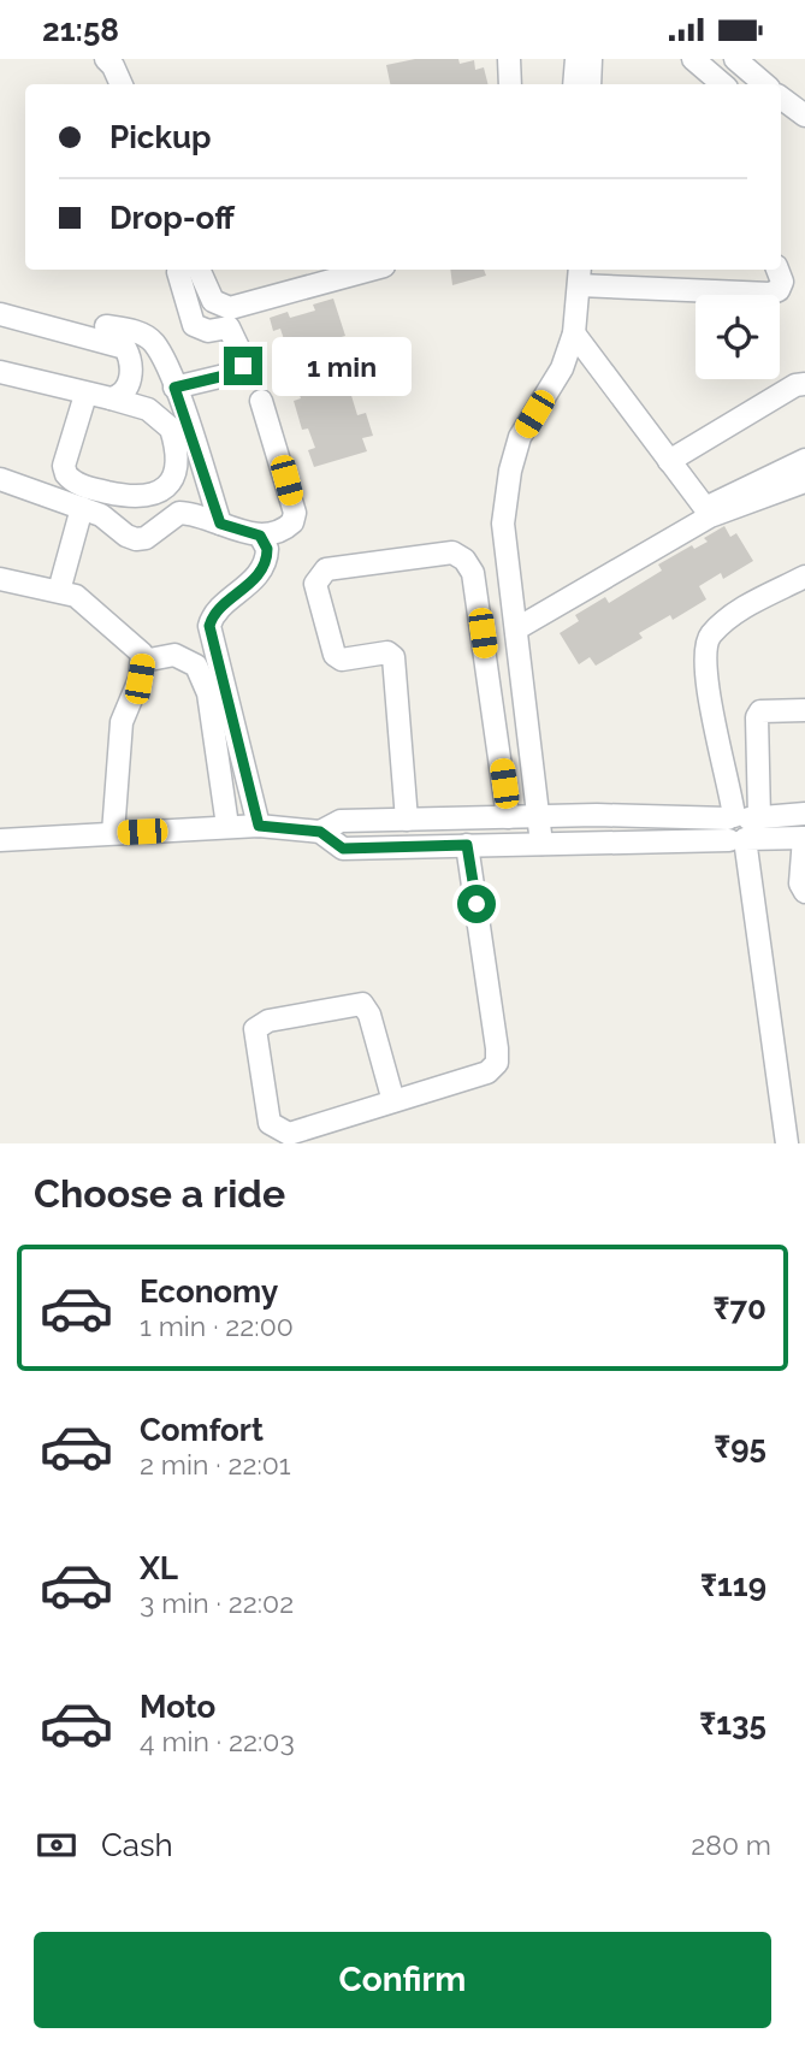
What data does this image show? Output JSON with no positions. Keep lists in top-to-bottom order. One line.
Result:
{"page":{"status":"21:58","banner":["Pickup","Drop-off"],"bubble":"1 min","heading":"Choose a ride","list":[{"name":"Economy","note":"1 min · 22:00","value":"₹70"},{"name":"Comfort","note":"2 min · 22:01","value":"₹95"},{"name":"XL","note":"3 min · 22:02","value":"₹119"},{"name":"Moto","note":"4 min · 22:03","value":"₹135"}],"pay":["Cash","280 m"],"buttons":"Confirm"}}
